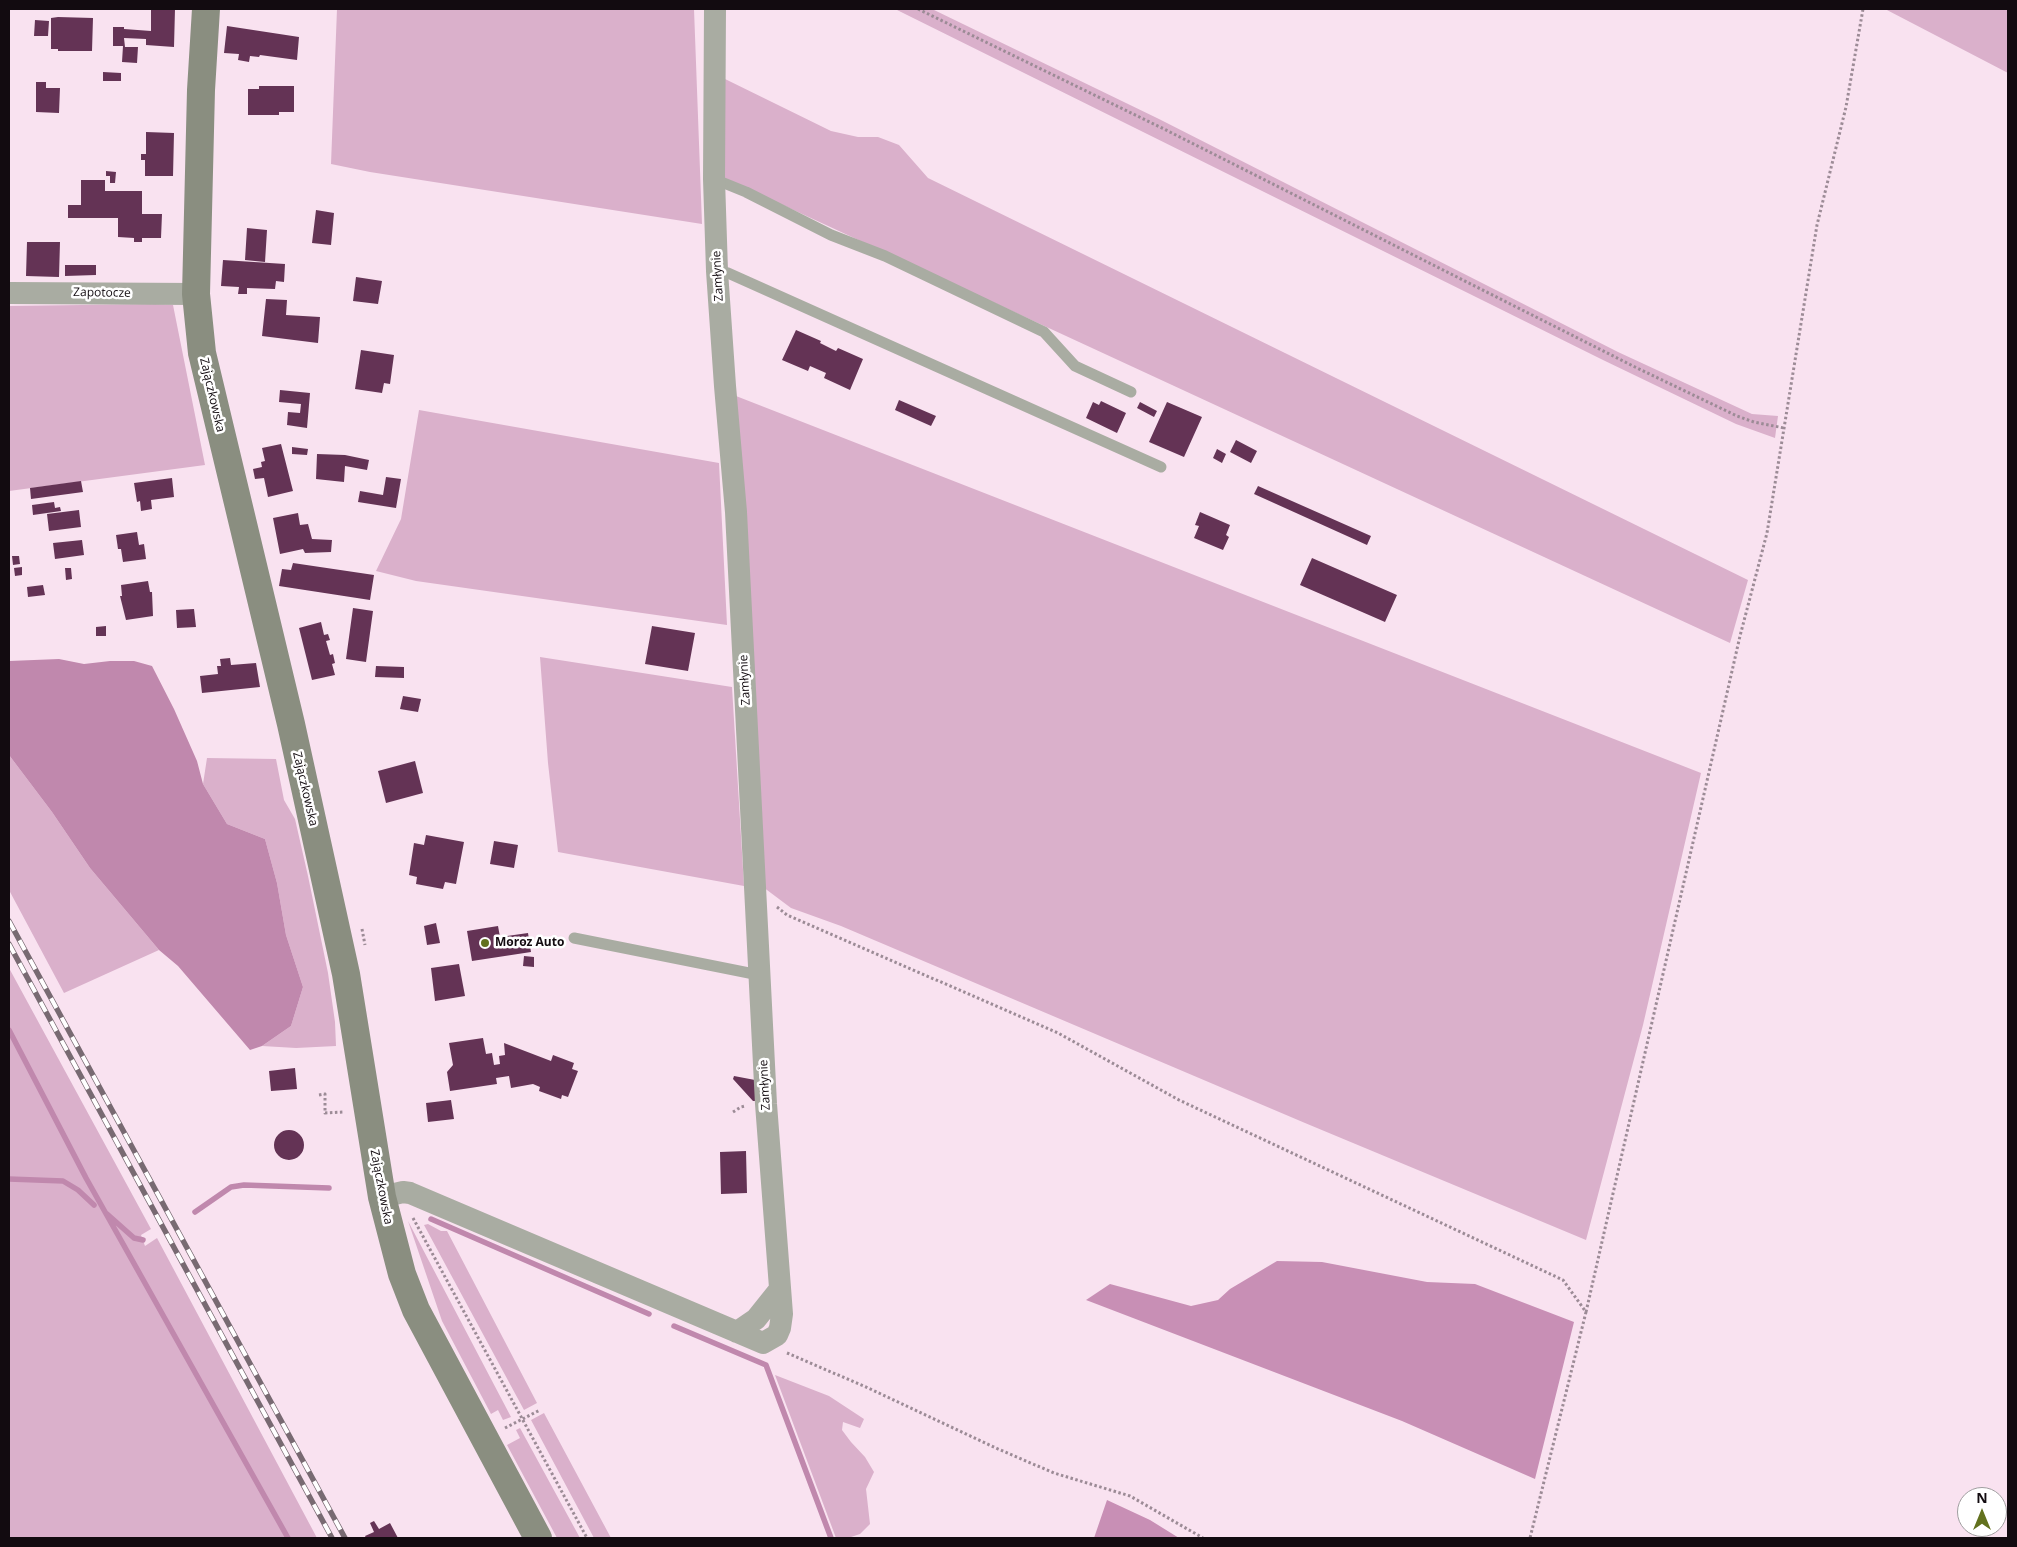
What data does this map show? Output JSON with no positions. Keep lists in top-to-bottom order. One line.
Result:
{"streets":{"main road":["Zajączkowska"],"street":["Zamłynie","Zapotocze"]},"crossings":[["Zapotocze","Zajączkowska"]],"places":["Moroz Auto"],"north":"top"}
